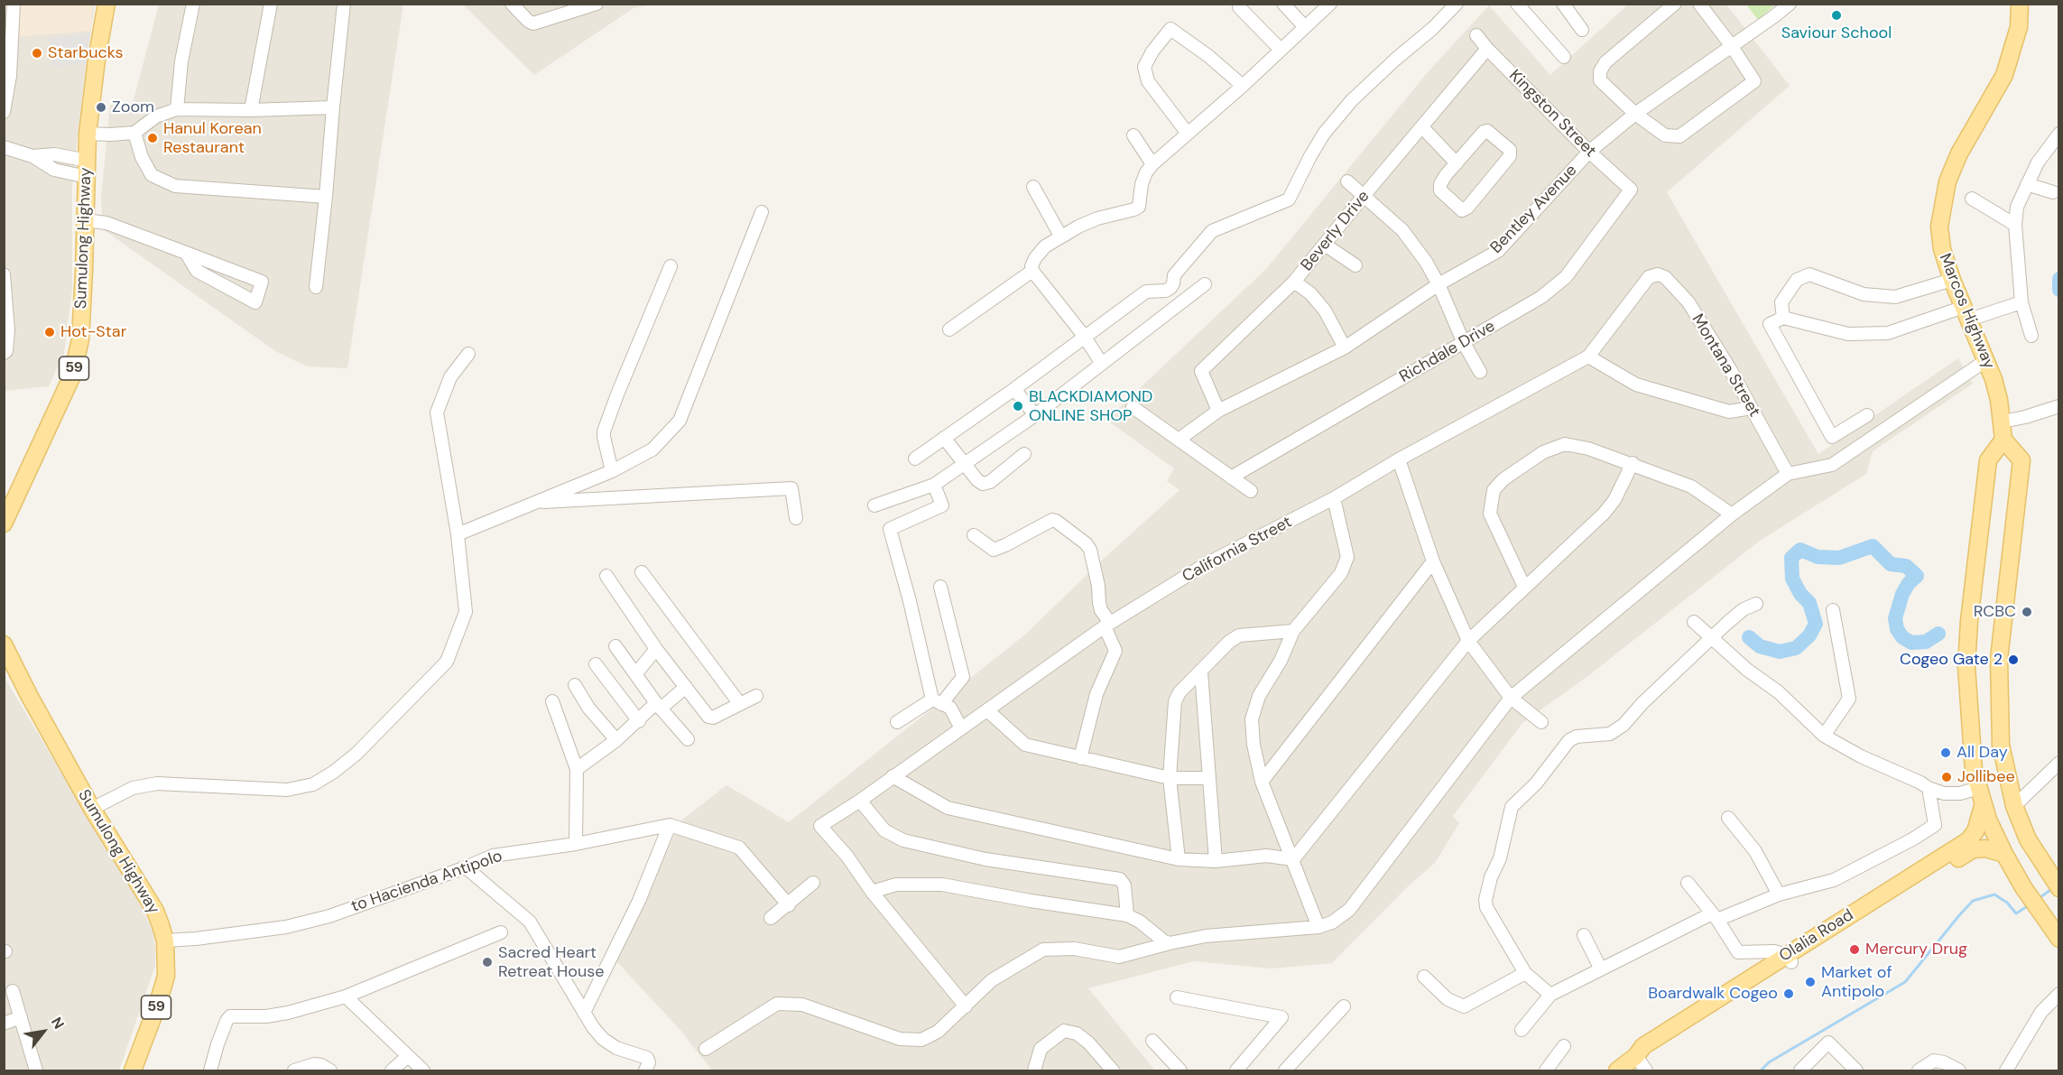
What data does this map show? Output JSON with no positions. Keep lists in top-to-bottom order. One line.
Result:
{"streets":{"main road":["Sumulong Highway","Marcos Highway","59","Olalia Road"],"street":["Kingston Street","Bentley Avenue","Beverly Drive","Richdale Drive","Montana Street","California Street","to Hacienda Antipolo"]},"crossings":[["Kingston Street","Bentley Avenue"],["Kingston Street","Beverly Drive"],["Kingston Street","Richdale Drive"],["Bentley Avenue","Beverly Drive"],["Sumulong Highway","to Hacienda Antipolo"],["Montana Street","California Street"]],"places":["Saviour School","Starbucks","Zoom","Hanul Korean Restaurant","Hot-Star","BLACKDIAMOND ONLINE SHOP","RCBC","Cogeo Gate 2","All Day","Jollibee","Mercury Drug","Sacred Heart Retreat House","Market of Antipolo","Boardwalk Cogeo"],"north":"top right"}
